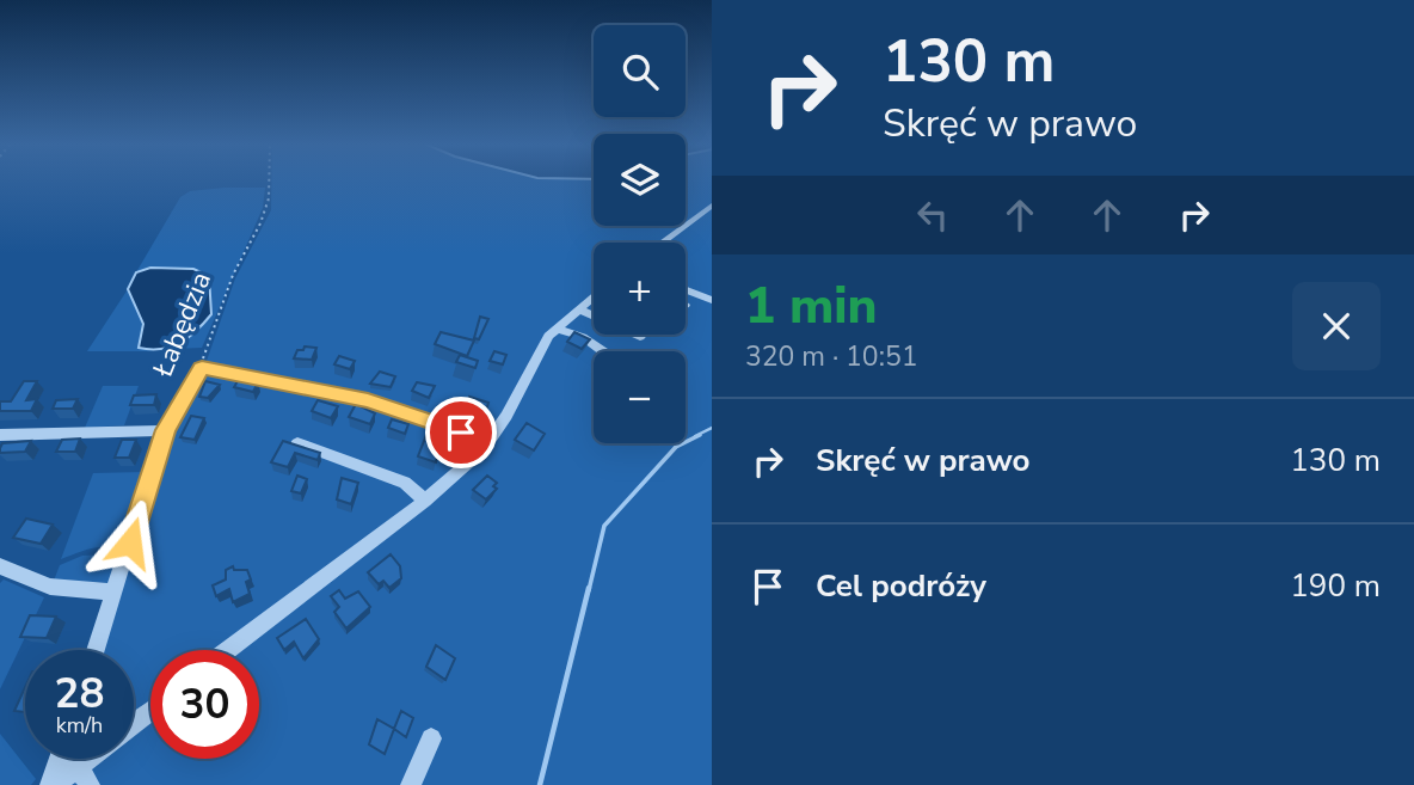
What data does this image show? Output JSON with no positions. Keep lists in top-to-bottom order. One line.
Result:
{"streets":{"street":["Łabędzia"]},"page":{"turn":["130 m","Skręć w prawo"],"map_buttons":["+","−"],"heading":["1 min","320 m · 10:51"],"list":[{"name":"Skręć w prawo","value":"130 m"},{"name":"Cel podróży","value":"190 m"}],"speed":"28 km/h","limit":"30"}}
